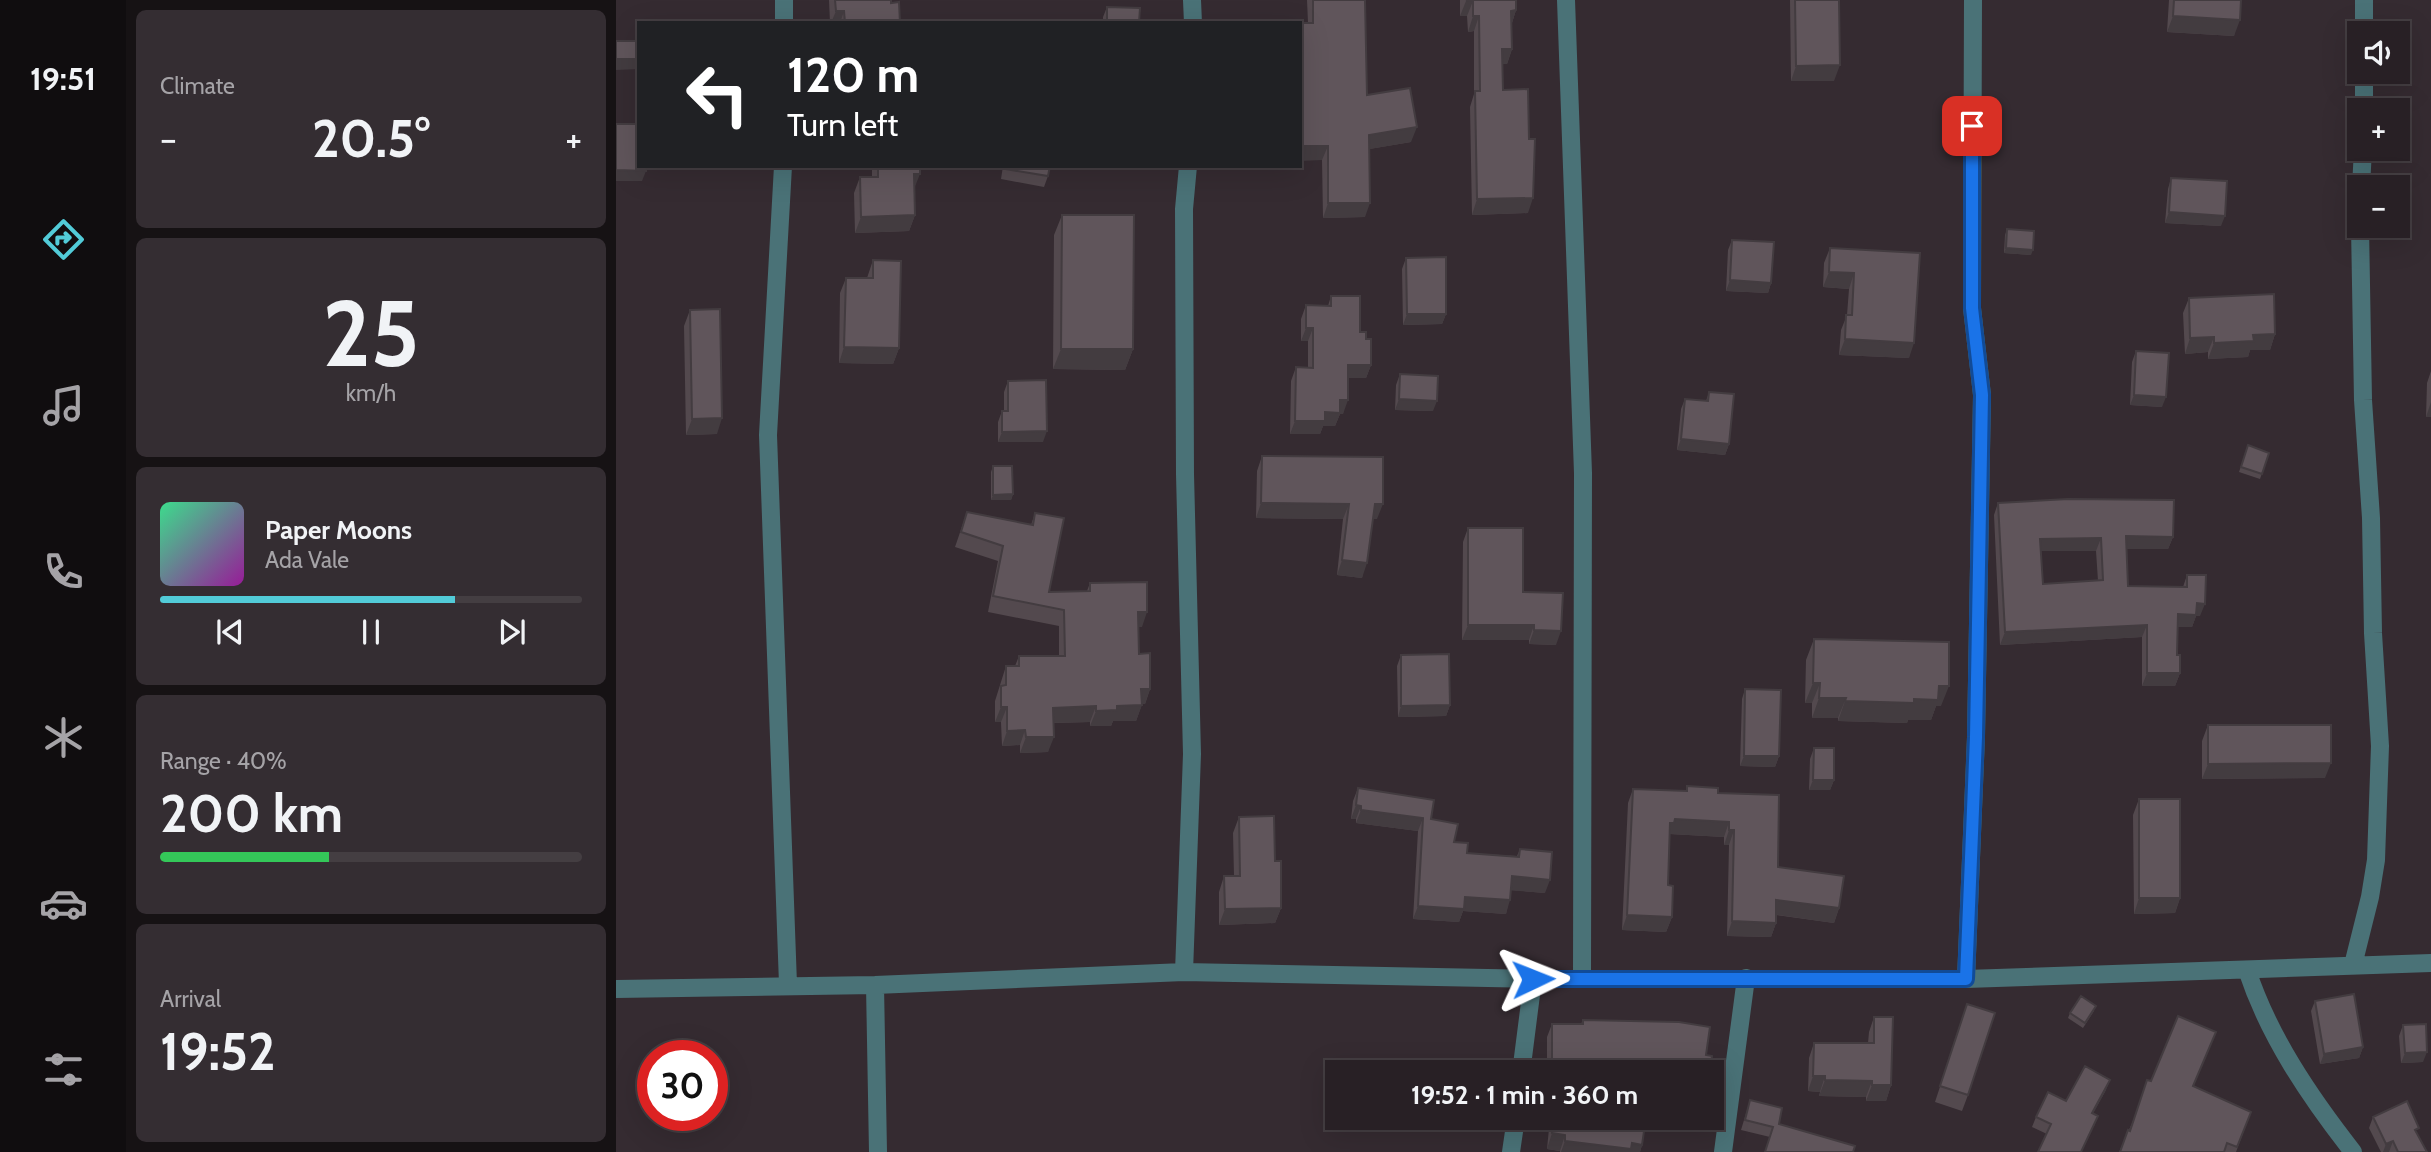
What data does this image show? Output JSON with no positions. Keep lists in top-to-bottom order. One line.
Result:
{"page":{"tabs":"19:51","tile":["Climate",["25","km/h"],["Range · 40%","200 km"],["Arrival","19:52"]],"map_buttons":["+","−"],"turn":["120 m","Turn left"],"heat":["−","20.5°","+"],"song":["Paper Moons","Ada Vale"],"limit":"30","trip":"19:52 · 1 min · 360 m"}}
